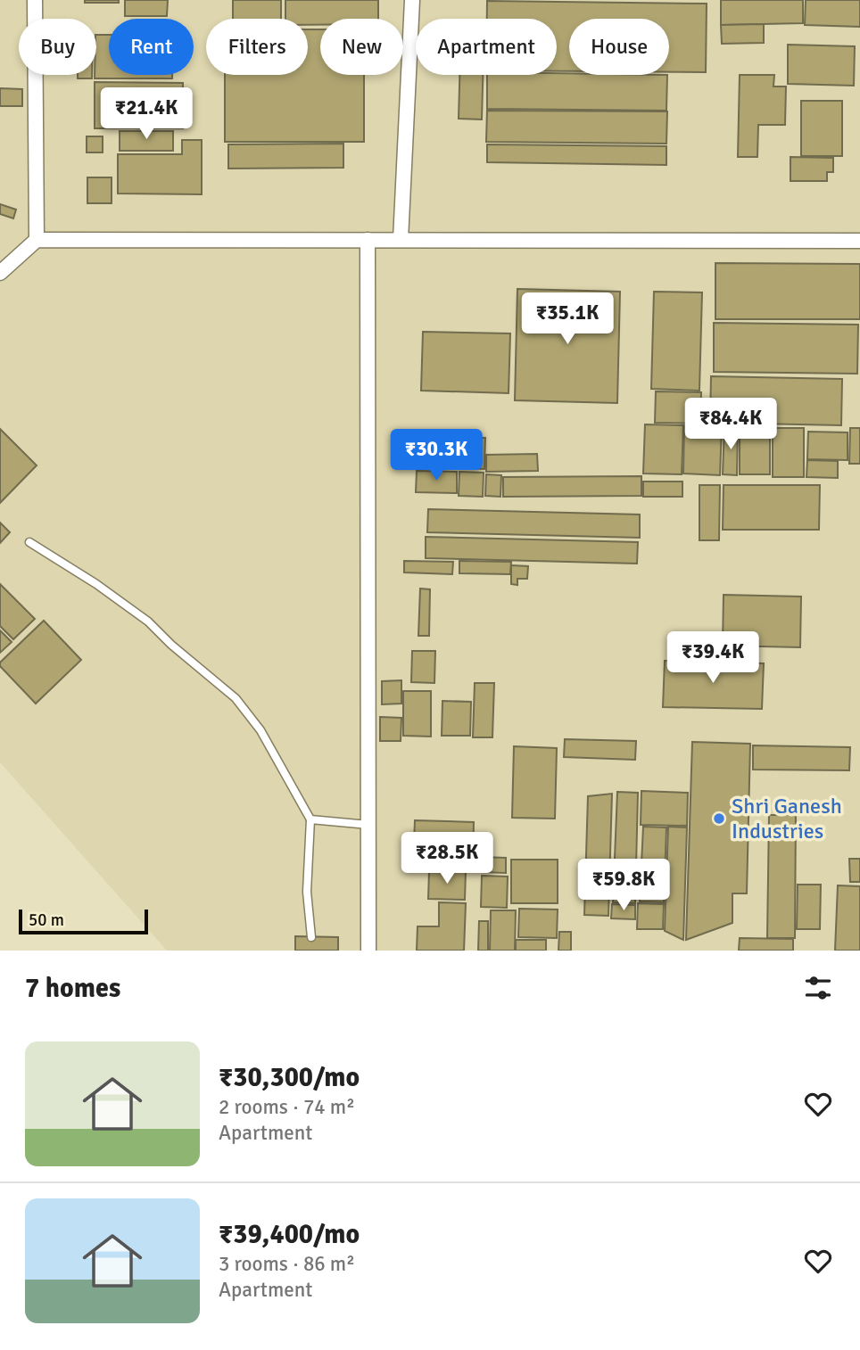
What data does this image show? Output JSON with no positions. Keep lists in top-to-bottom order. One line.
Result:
{"places":["Shri Ganesh Industries"],"scale_bar":"50 m","page":{"chip":["Buy","Rent","Filters","New","Apartment","House"],"price":["₹21.4K","₹35.1K","₹84.4K","₹30.3K","₹39.4K","₹28.5K","₹59.8K"],"scale":"50 m","heading":"7 homes","list":[{"name":"₹30,300/mo","note":"2 rooms · 74 m² · Apartment"},{"name":"₹39,400/mo","note":"3 rooms · 86 m² · Apartment"}]}}
